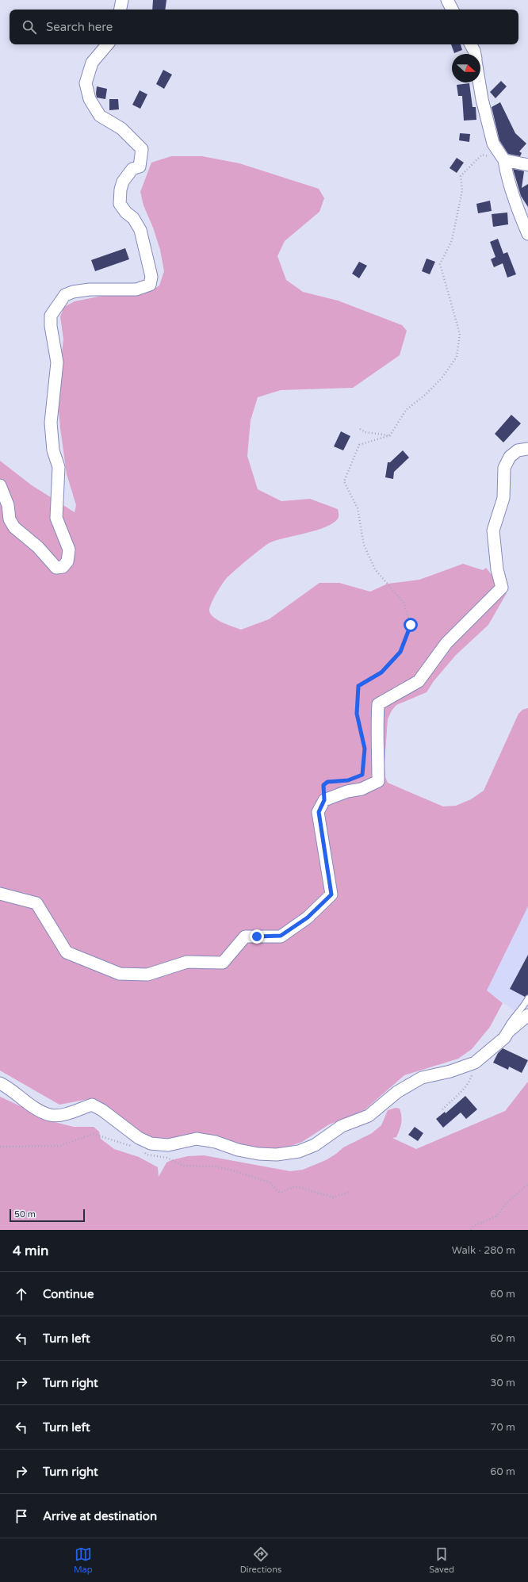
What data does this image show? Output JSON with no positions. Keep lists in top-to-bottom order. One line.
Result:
{"scale_bar":"50 m","north":"right","page":{"search":"Search here","scale":"50 m","heading":["4 min","Walk · 280 m"],"list":[["Continue","60 m"],["Turn left","60 m"],["Turn right","30 m"],["Turn left","70 m"],["Turn right","60 m"],"Arrive at destination"],"nav":["Map","Directions","Saved"]}}
